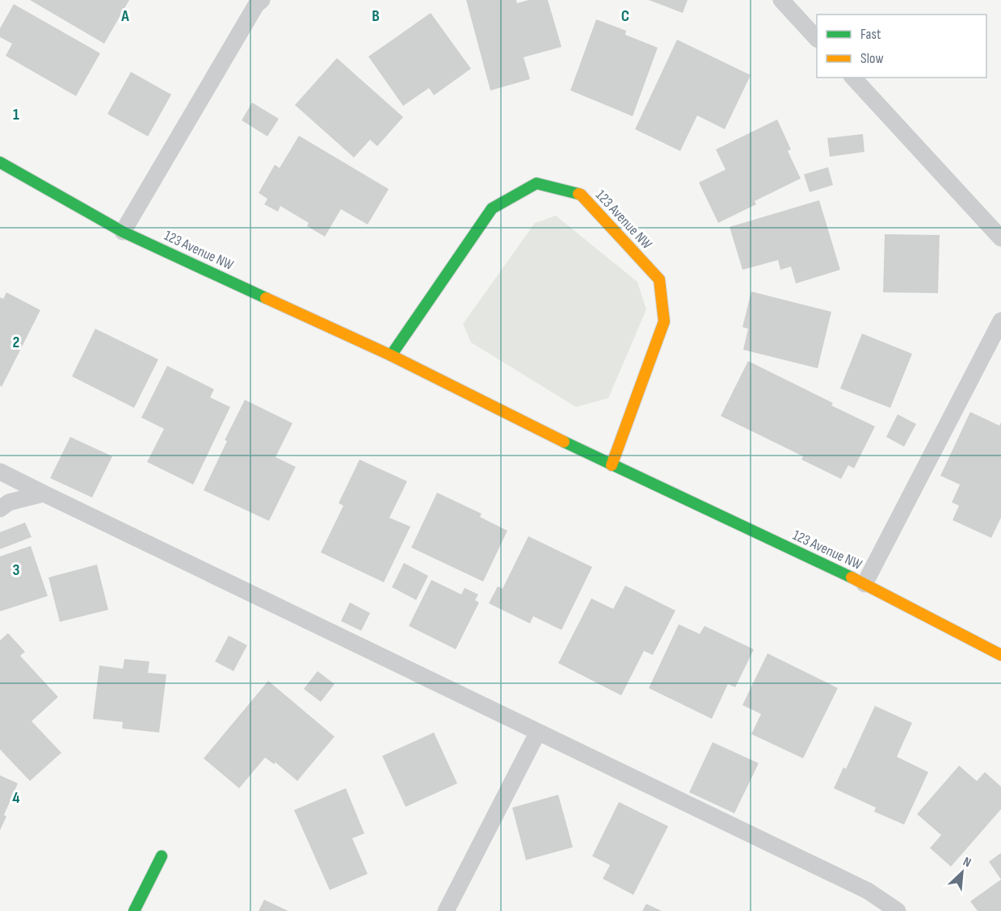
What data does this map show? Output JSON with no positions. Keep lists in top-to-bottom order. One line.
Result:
{"streets":{"street":["123 Avenue NW"]},"legend":["Fast","Slow"],"north":"top right","grid":{"columns":["A","B","C"],"rows":["1","2","3","4"]}}
